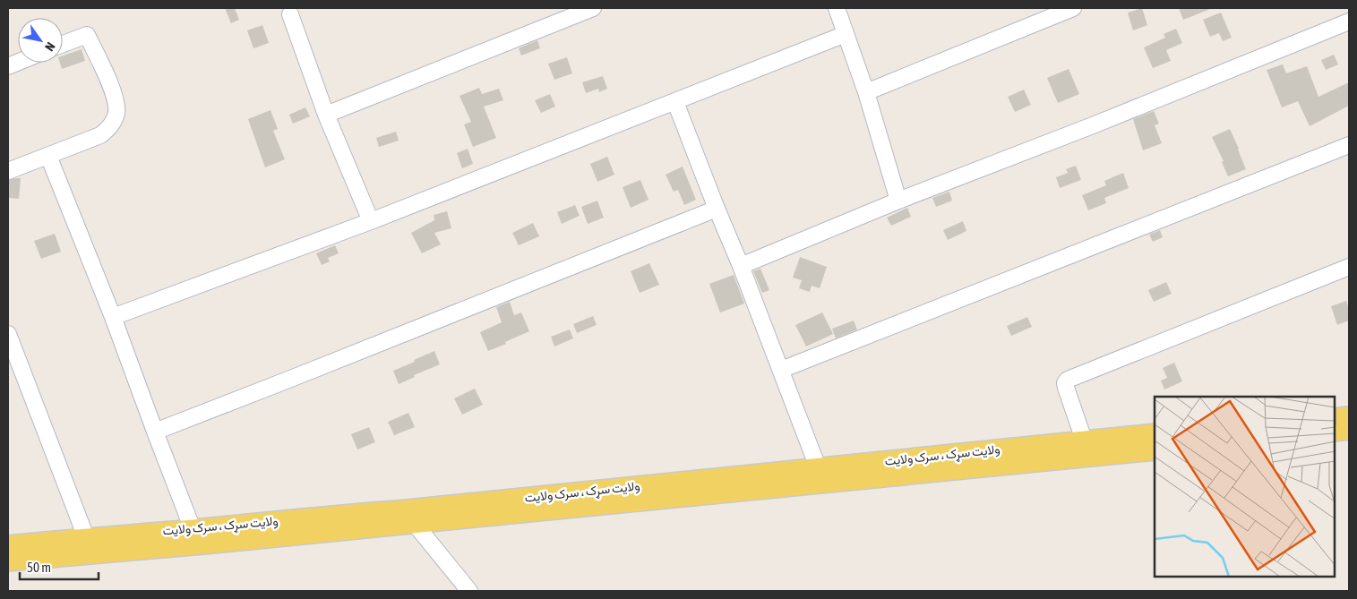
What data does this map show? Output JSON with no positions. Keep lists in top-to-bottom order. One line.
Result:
{"streets":{"main road":["ولایت سړک ، سرک ولایت"]},"scale_bar":"50 m","north":"bottom right"}
